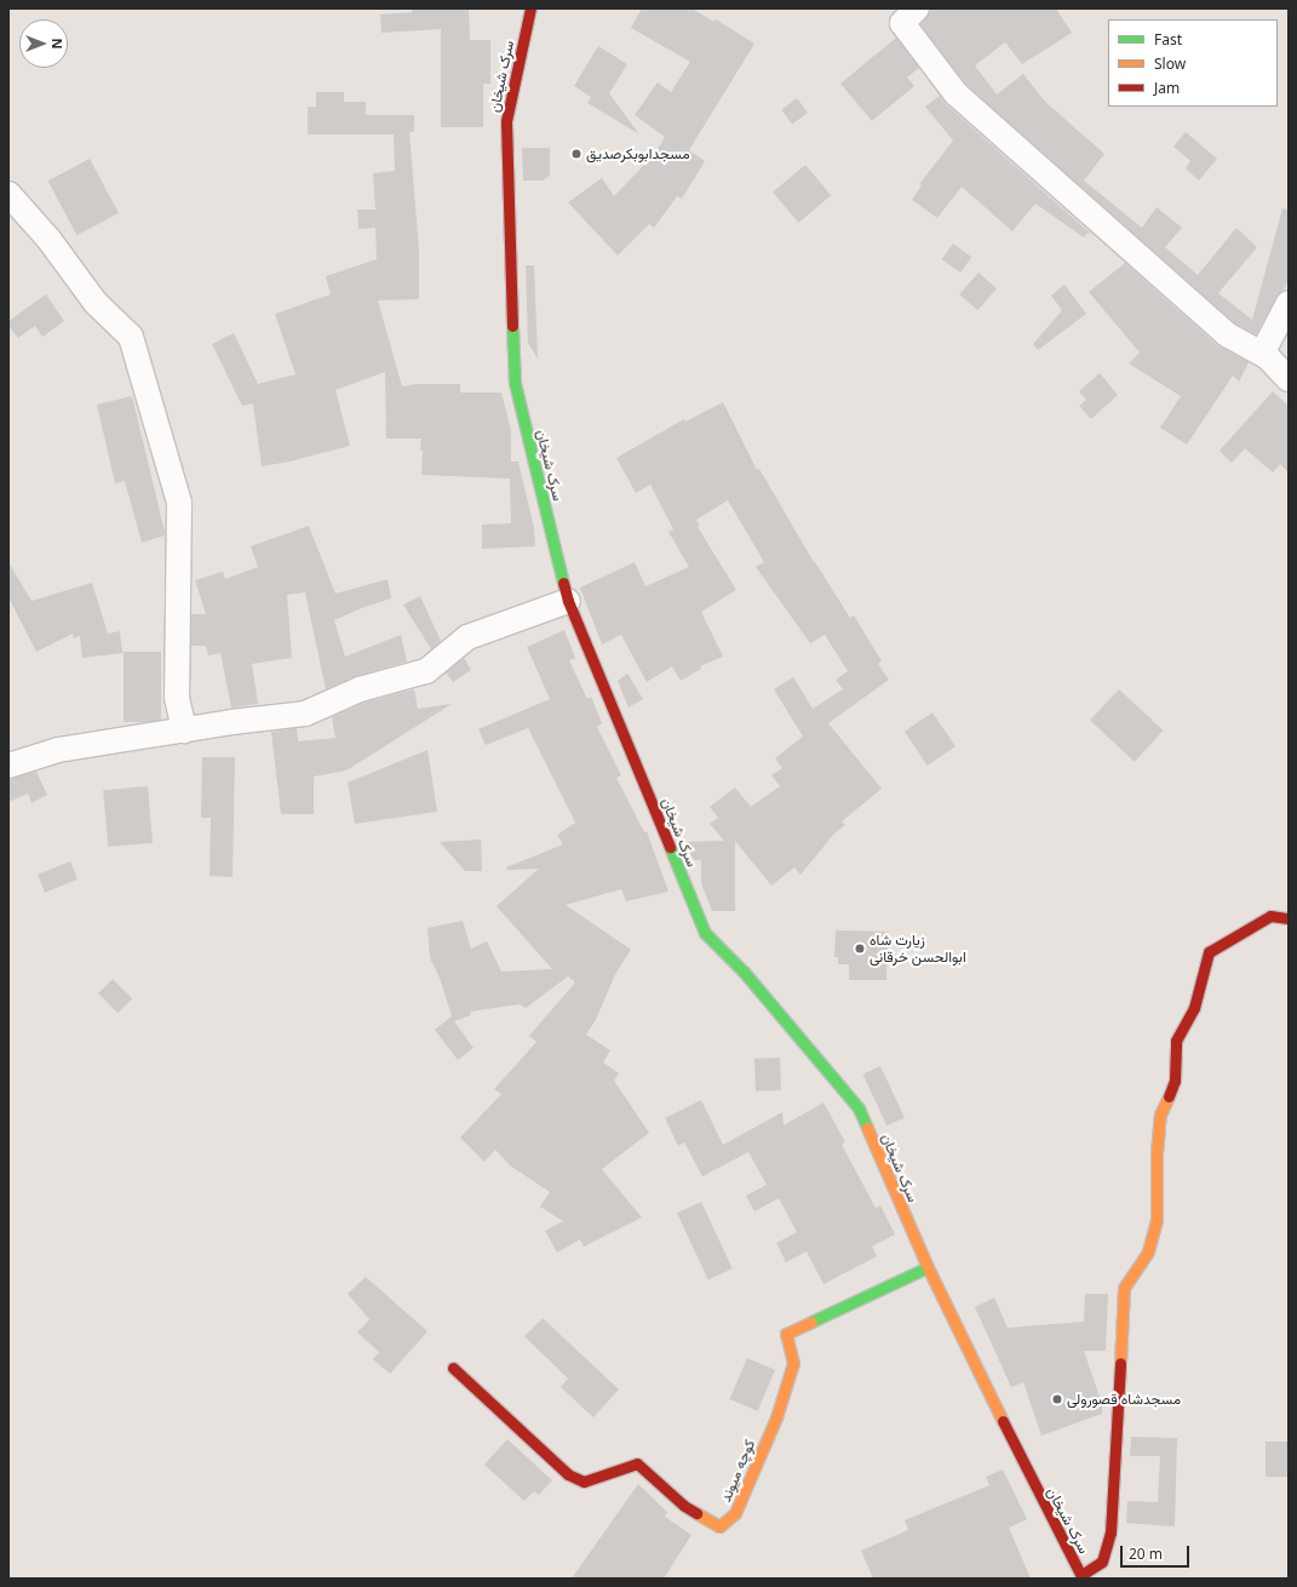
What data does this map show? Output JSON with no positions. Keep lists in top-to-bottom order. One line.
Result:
{"streets":{"street":["سرک شیخان","کوچه میوند"]},"crossings":[["سرک شیخان","کوچه میوند"]],"places":["مسجدابوبکرصدیق","زیارت شاه ابوالحسن خرقانی","مسجدشاه قصورولی"],"legend":["Fast","Slow","Jam"],"scale_bar":"20 m","north":"right"}
